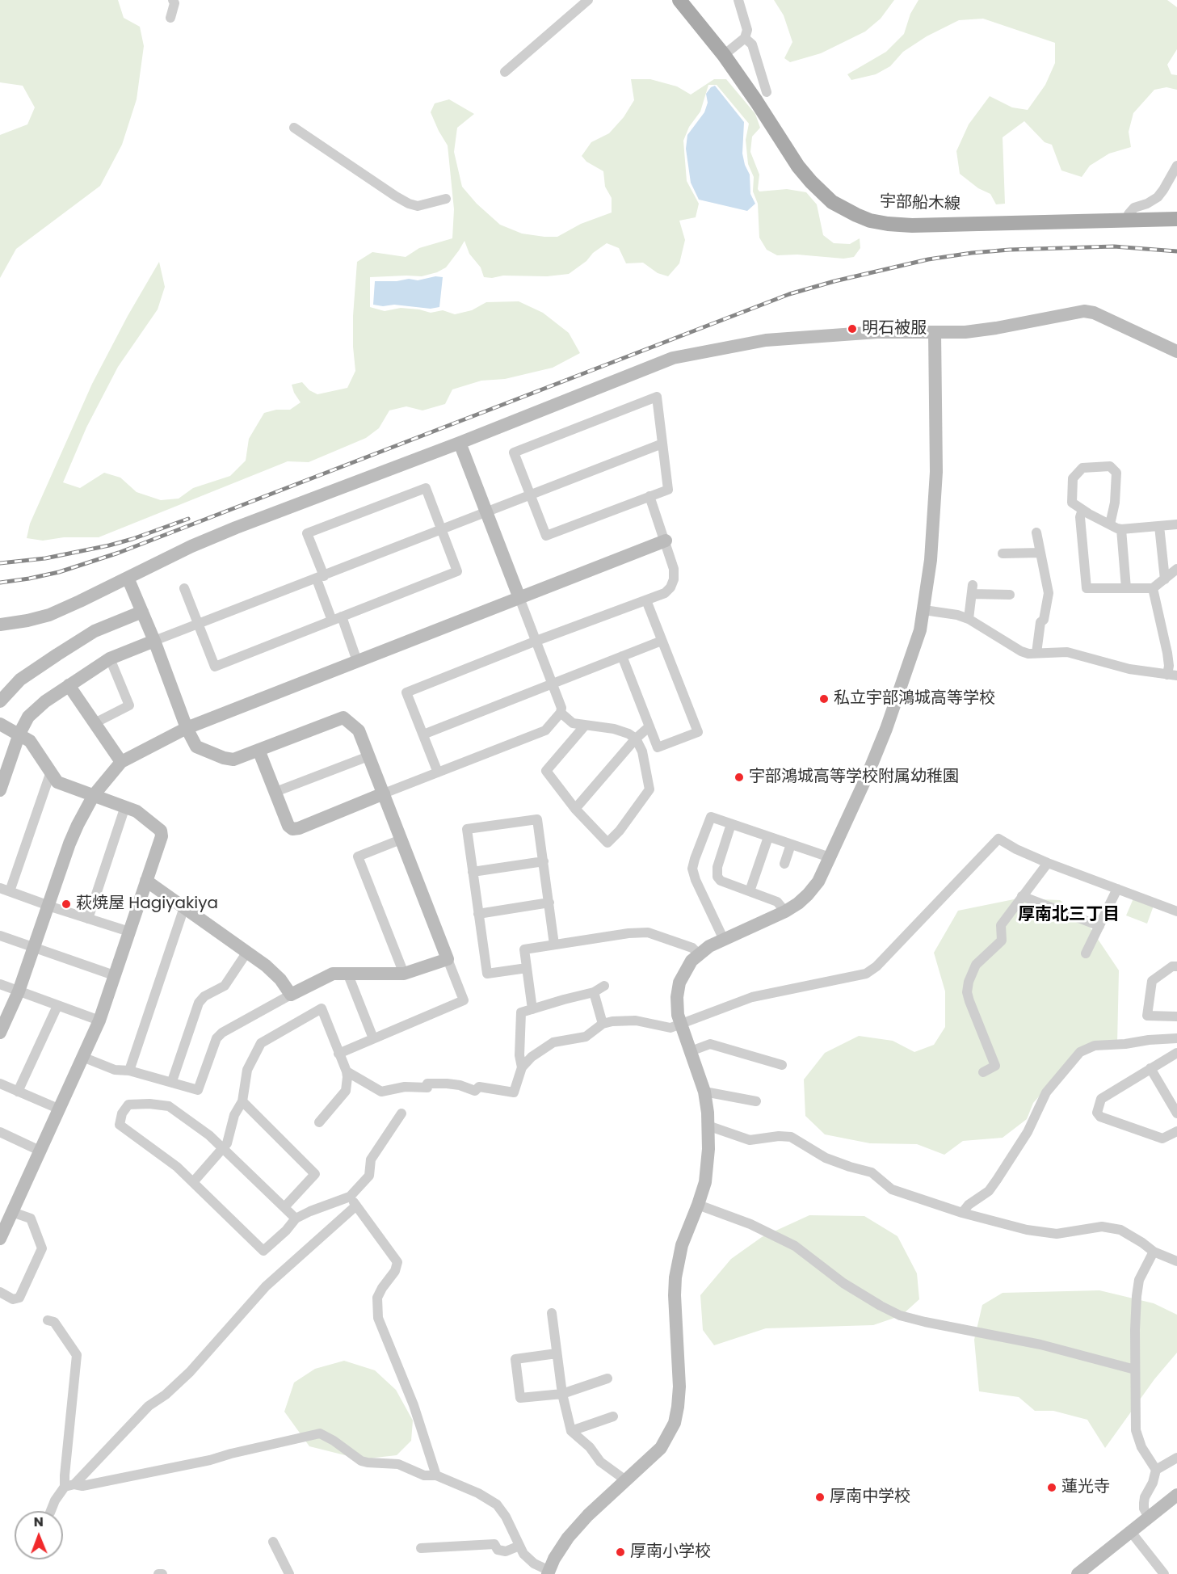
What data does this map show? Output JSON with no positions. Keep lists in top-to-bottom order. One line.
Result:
{"streets":{"main road":["宇部船木線"]},"districts":["厚南北三丁目"],"places":["明石被服","私立宇部鴻城高等学校","宇部鴻城高等学校附属幼稚園","萩焼屋 Hagiyakiya","蓮光寺","厚南中学校","厚南小学校"],"north":"top"}
